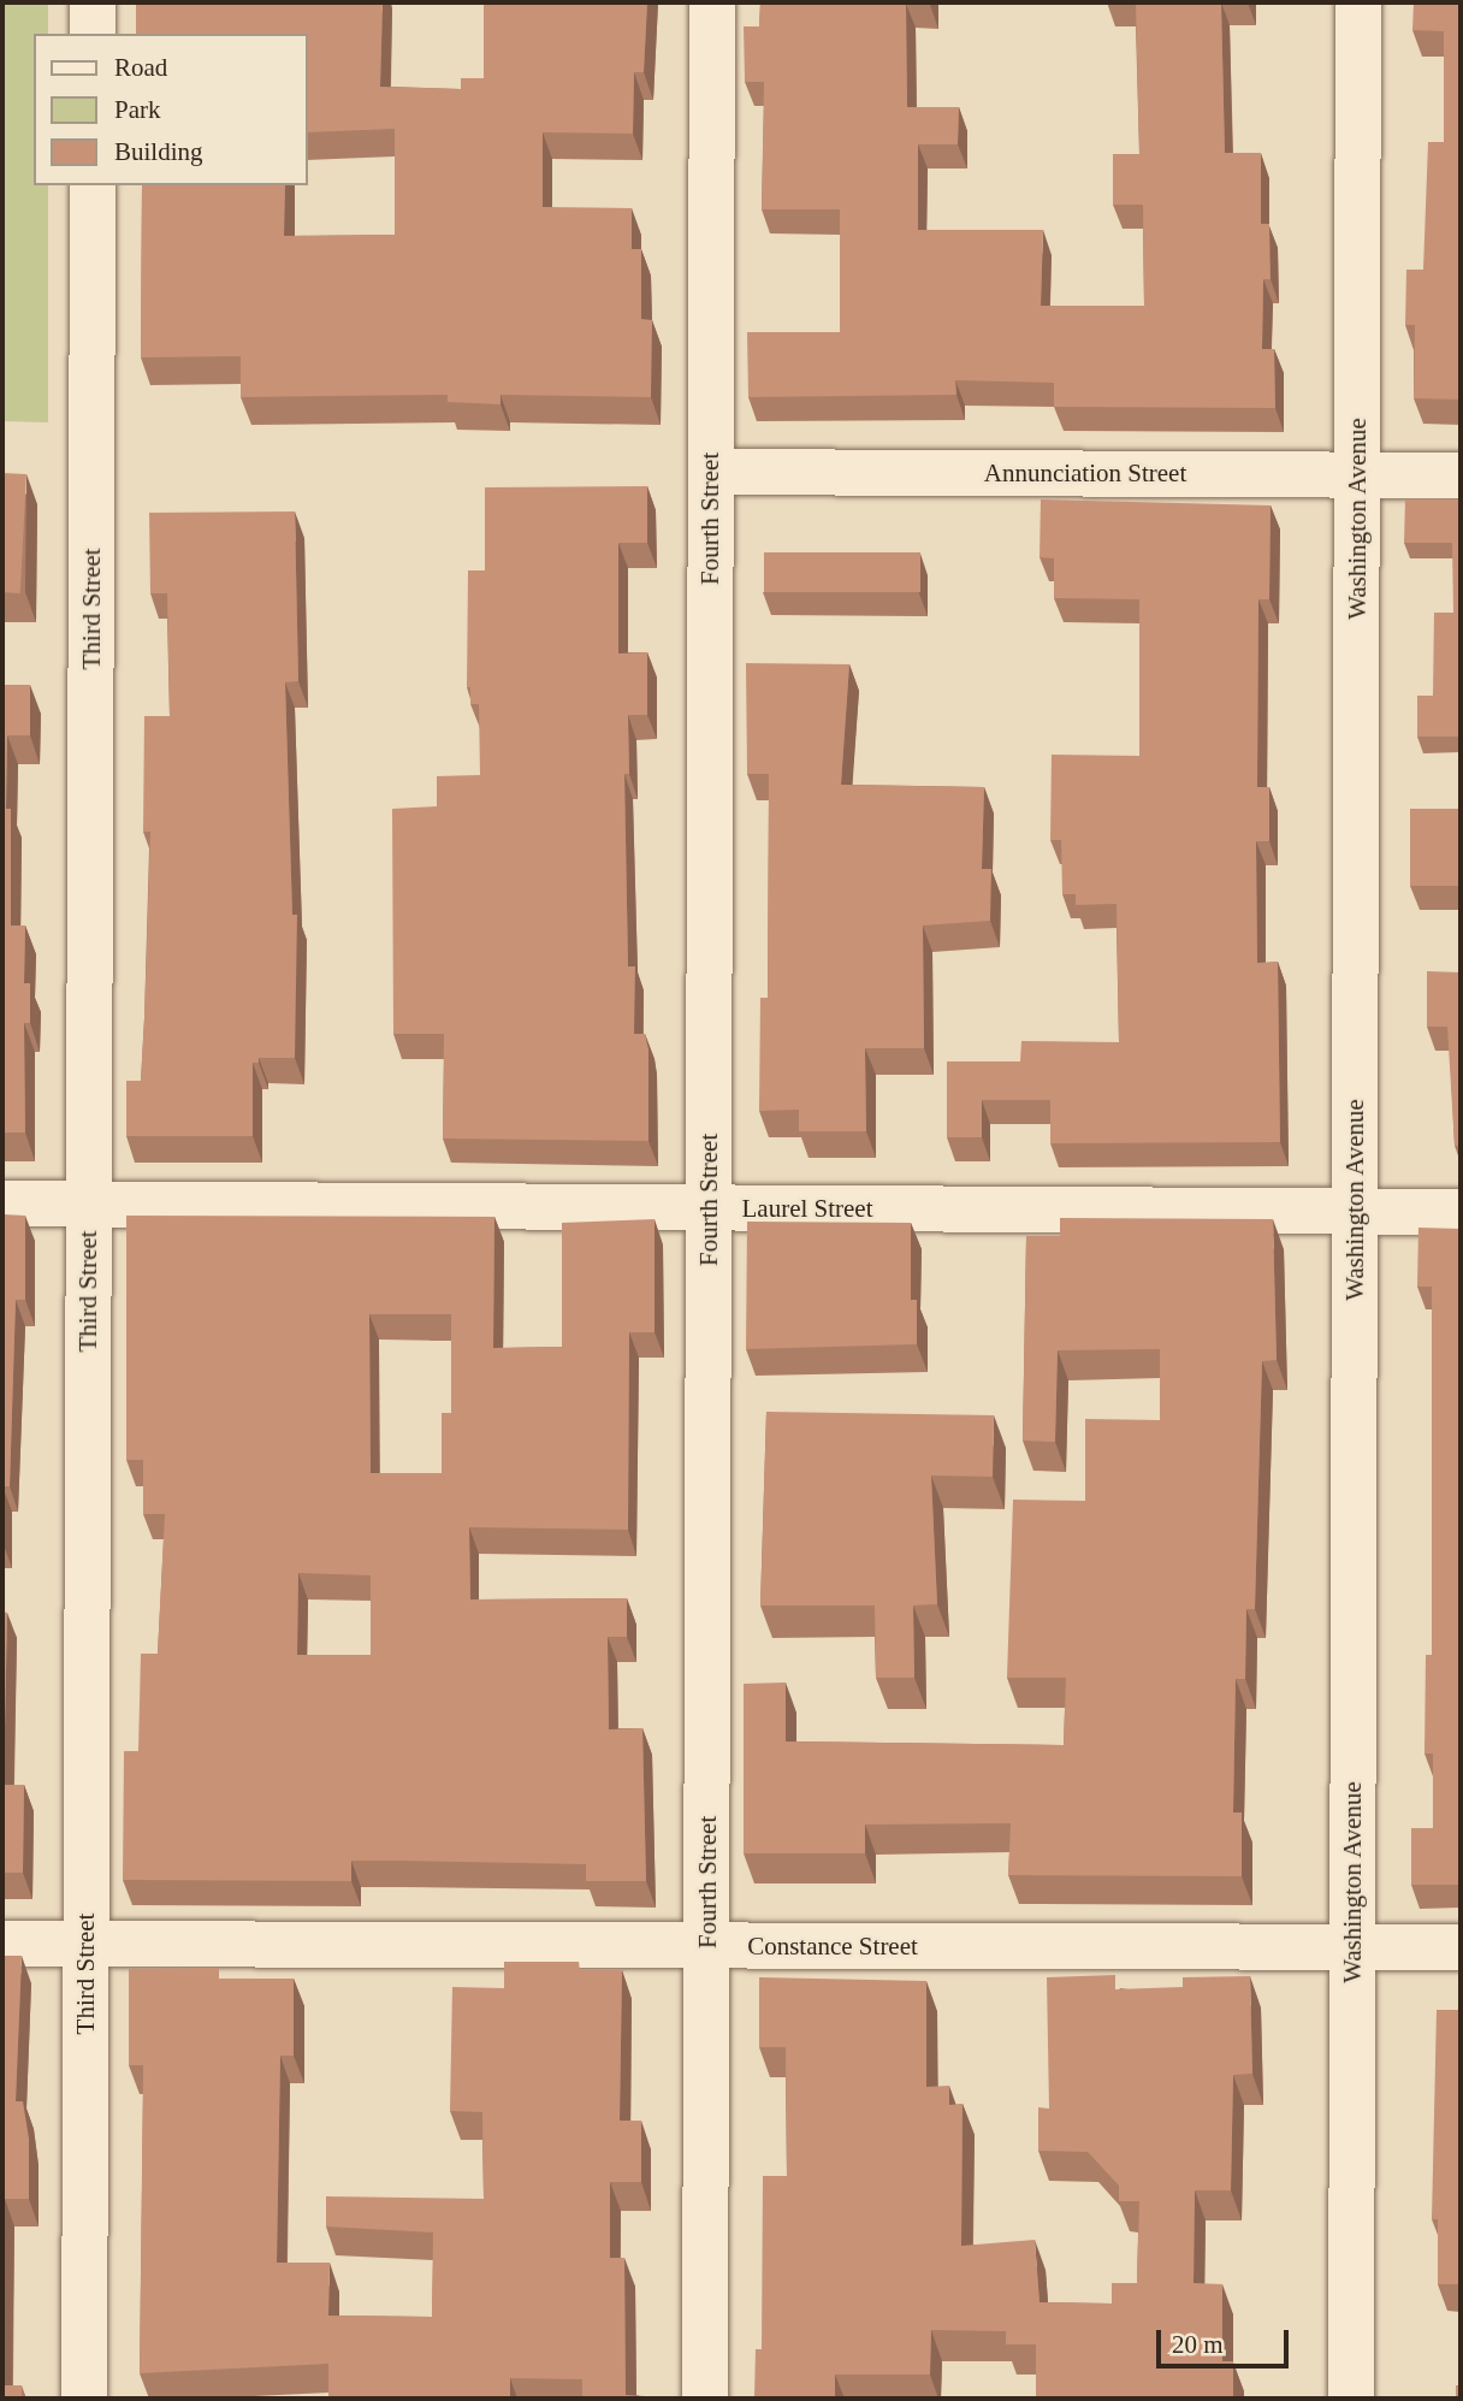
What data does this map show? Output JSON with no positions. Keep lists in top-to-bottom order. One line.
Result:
{"streets":{"street":["Annunciation Street","Fourth Street","Washington Avenue","Third Street","Laurel Street","Constance Street"]},"crossings":[["Annunciation Street","Fourth Street"],["Annunciation Street","Washington Avenue"],["Fourth Street","Laurel Street"],["Fourth Street","Constance Street"],["Washington Avenue","Laurel Street"],["Washington Avenue","Constance Street"],["Third Street","Laurel Street"],["Third Street","Constance Street"]],"legend":["Road","Park","Building"],"scale_bar":"20 m"}
